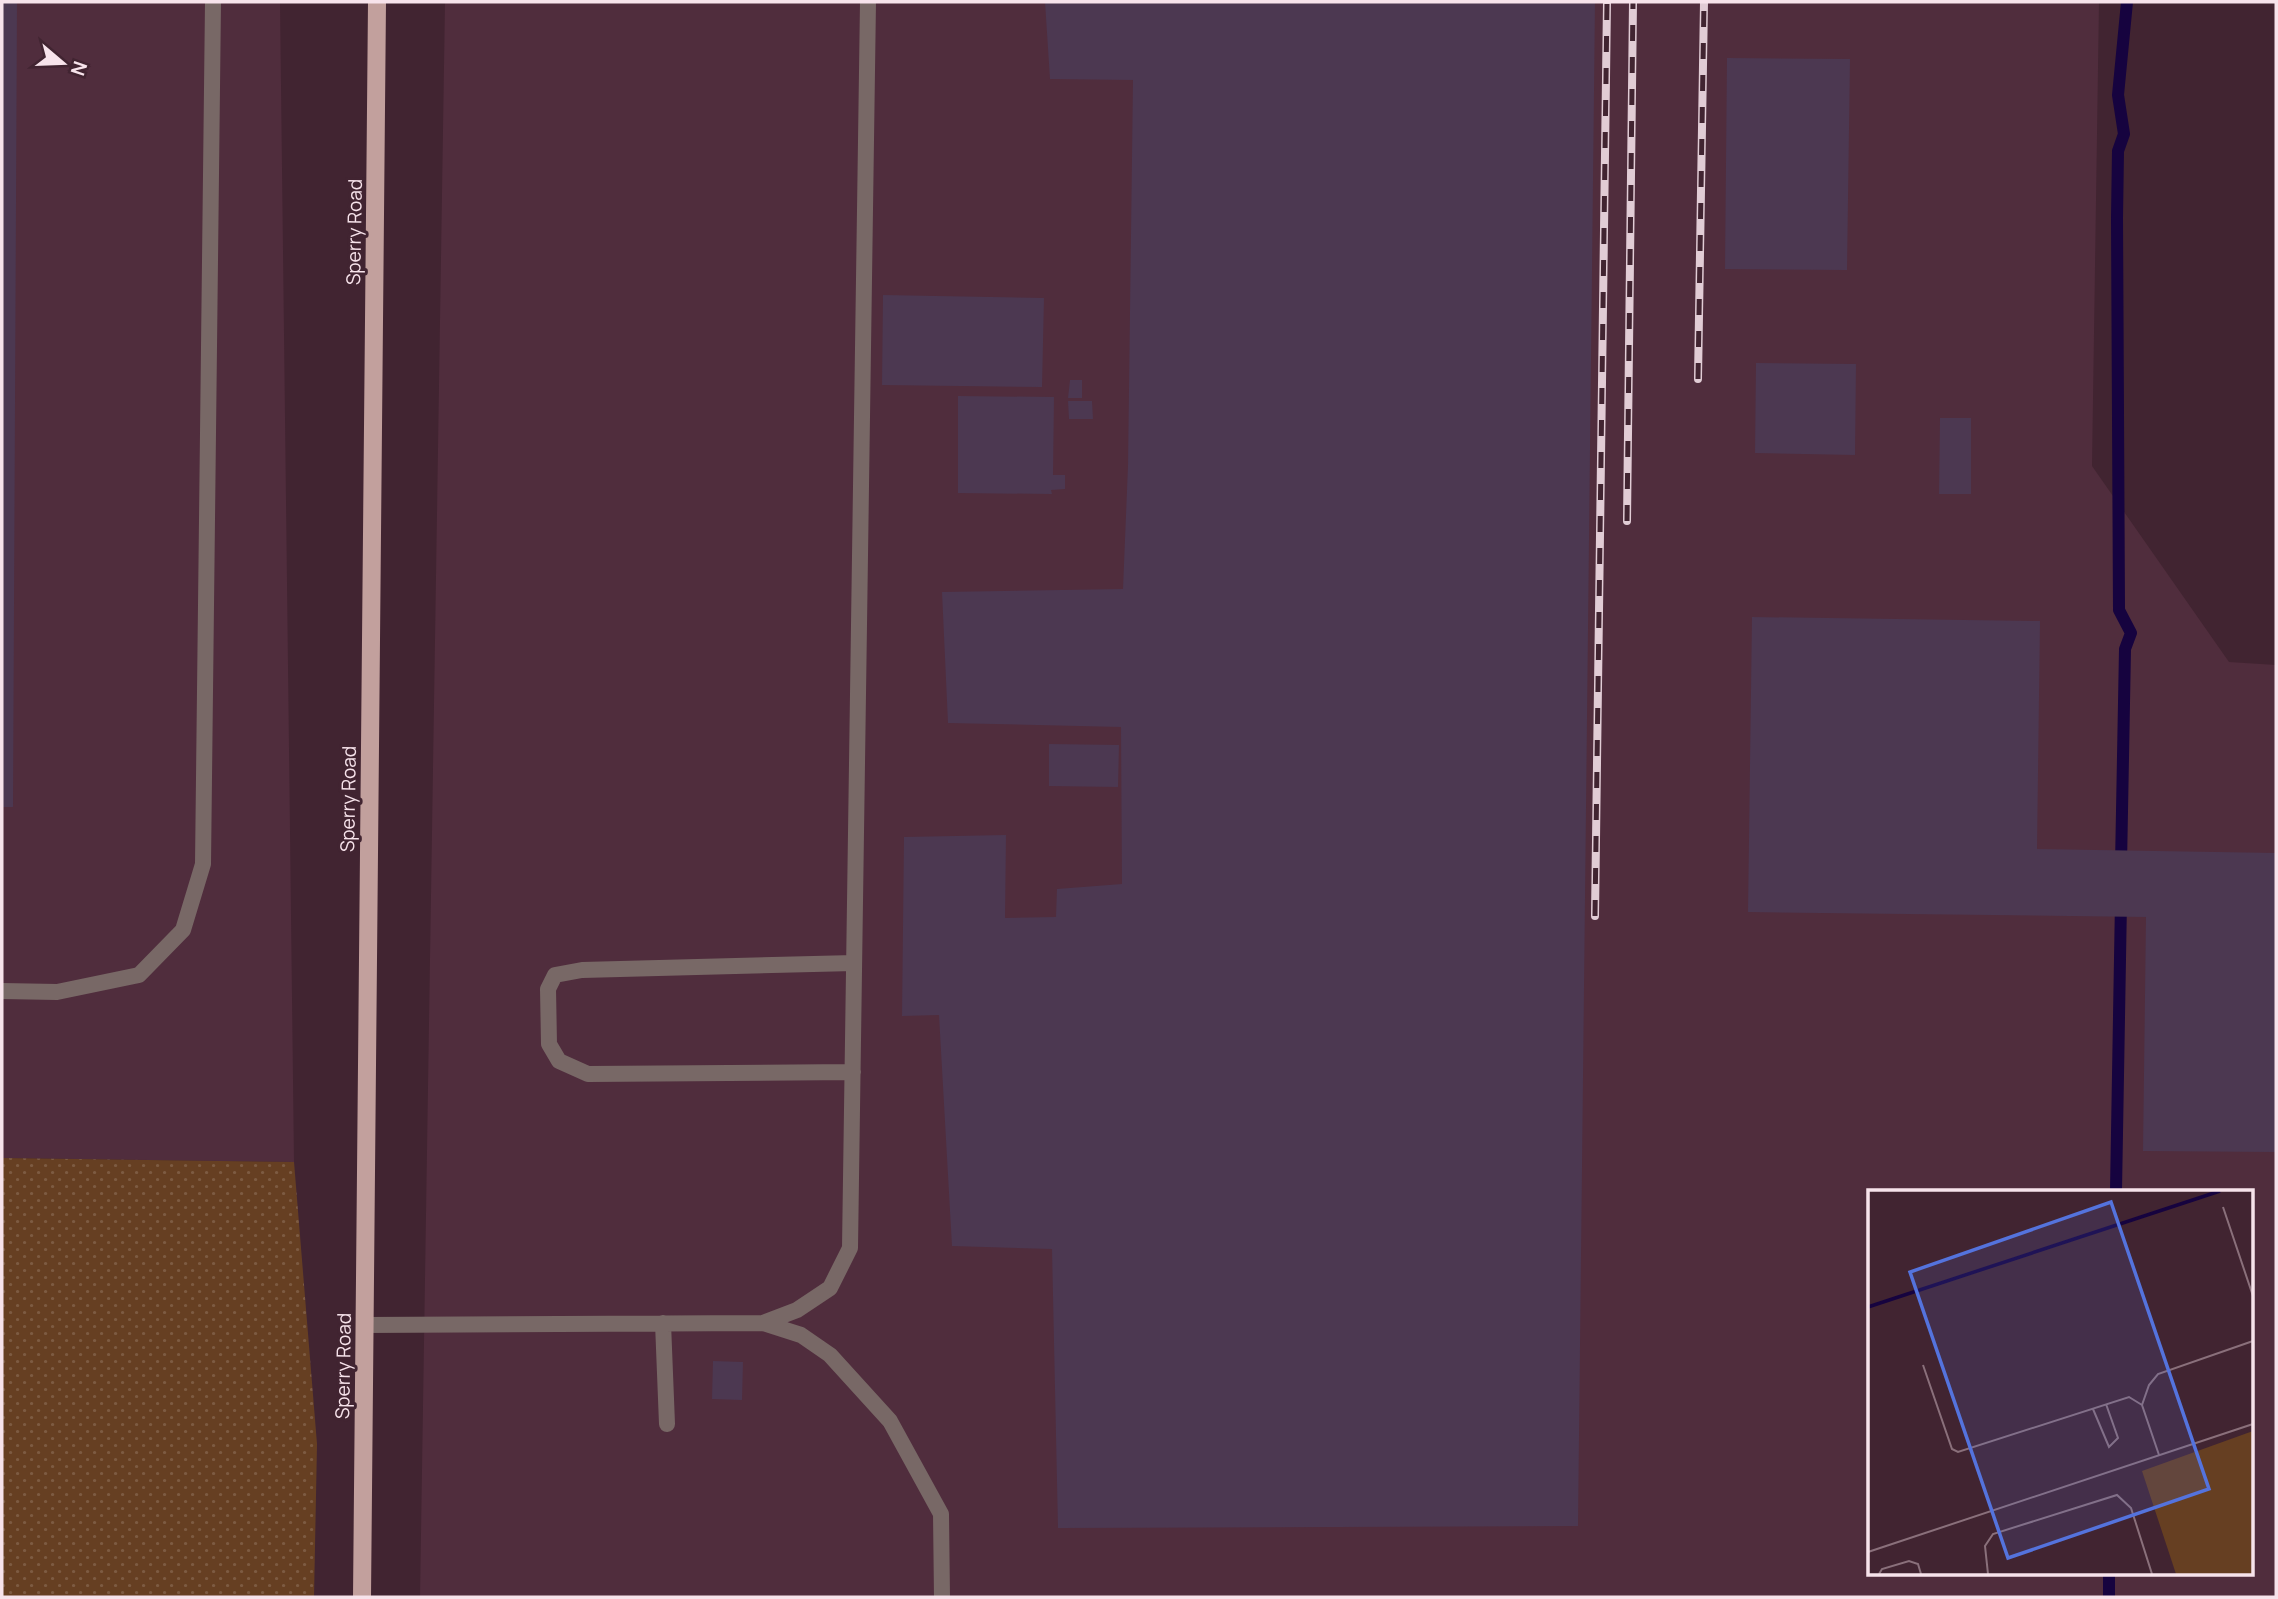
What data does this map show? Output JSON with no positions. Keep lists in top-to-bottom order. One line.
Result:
{"streets":{"main road":["Sperry Road"]},"north":"right"}
